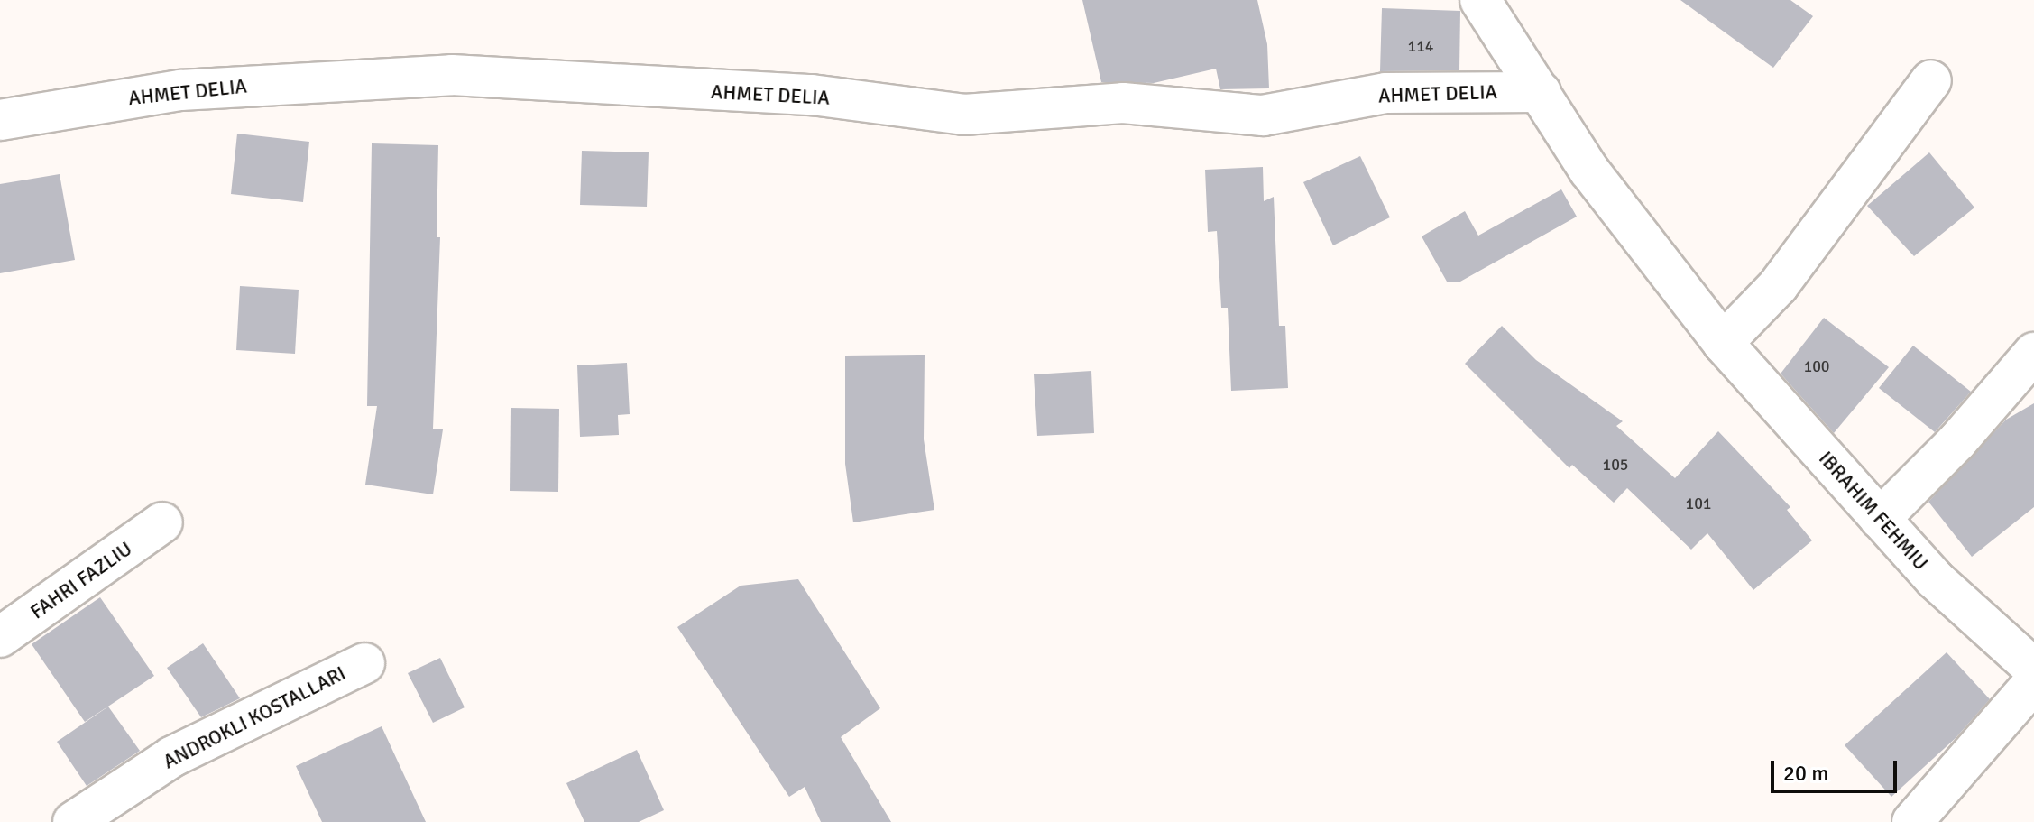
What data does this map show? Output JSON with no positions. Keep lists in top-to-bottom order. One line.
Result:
{"streets":{"street":["AHMET DELIA","IBRAHIM FEHMIU","FAHRI FAZLIU","ANDROKLI KOSTALLARI"]},"crossings":[["AHMET DELIA","IBRAHIM FEHMIU"]],"house_numbers":["114","100","105","101"],"scale_bar":"20 m"}
